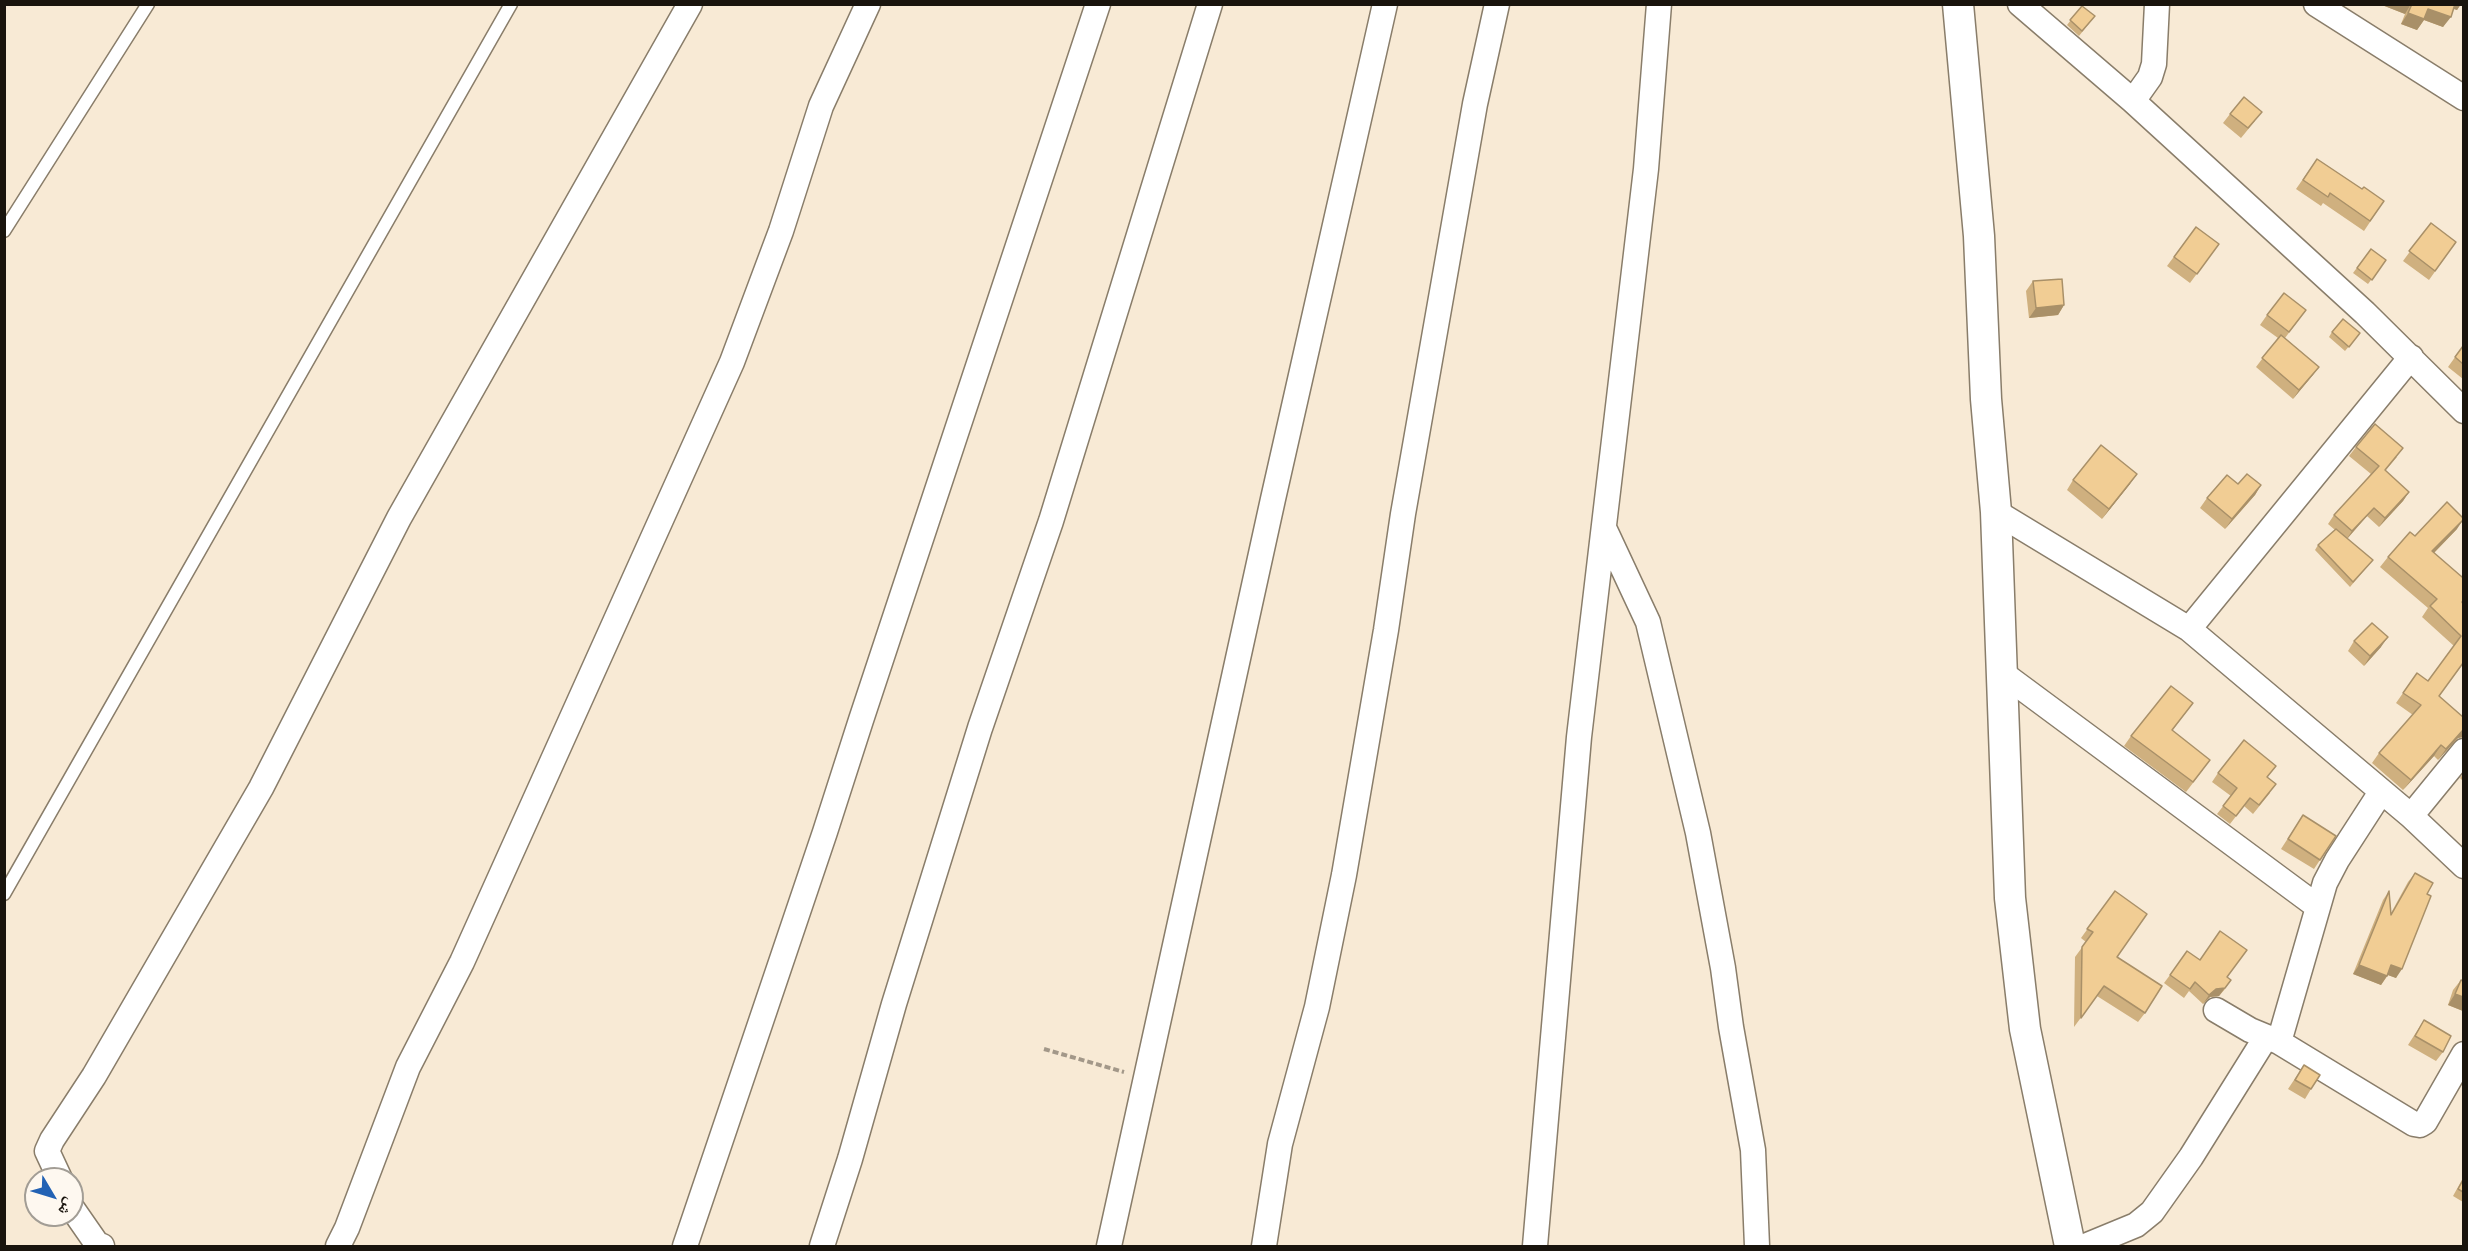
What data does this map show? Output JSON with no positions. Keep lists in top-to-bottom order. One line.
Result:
{"north":"bottom right"}
